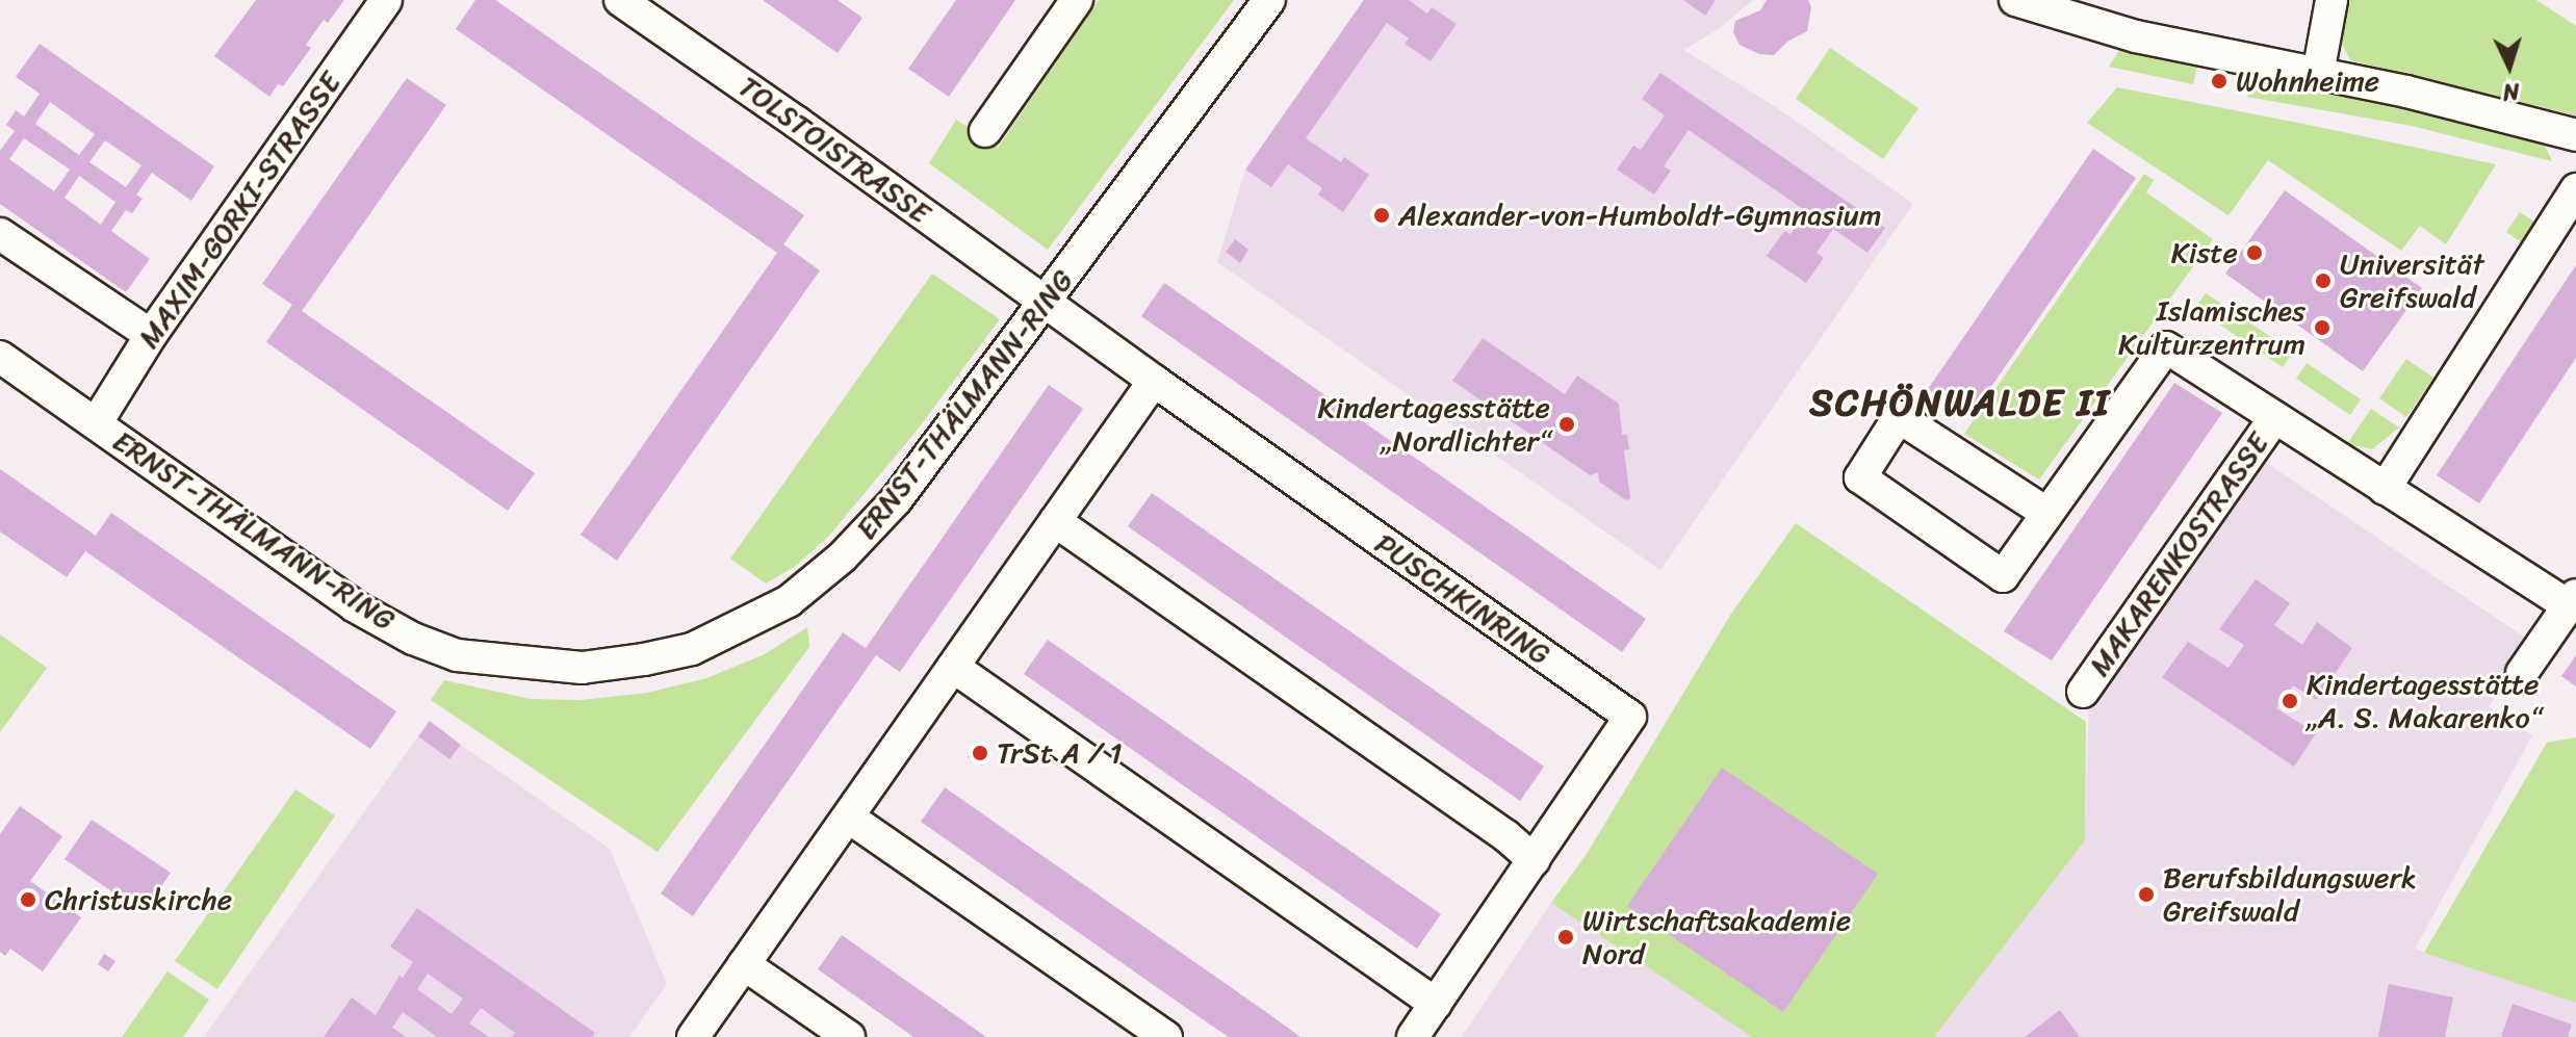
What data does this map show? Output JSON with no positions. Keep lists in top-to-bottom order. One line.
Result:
{"streets":{"street":["TOLSTOISTRASSE","MAXIM-GORKI-STRASSE","ERNST-THÄLMANN-RING","MAKARENKOSTRASSE","PUSCHKINRING"]},"crossings":[["TOLSTOISTRASSE","ERNST-THÄLMANN-RING"],["TOLSTOISTRASSE","PUSCHKINRING"],["MAXIM-GORKI-STRASSE","ERNST-THÄLMANN-RING"],["ERNST-THÄLMANN-RING","PUSCHKINRING"]],"districts":["SCHÖNWALDE II"],"places":["Wohnheime","Alexander-von-Humboldt-Gymnasium","Kiste","Universität Greifswald","Islamisches Kulturzentrum","Kindertagesstätte „Nordlichter“","Kindertagesstätte „A. S. Makarenko“","TrSt A / 1","Berufsbildungswerk Greifswald","Christuskirche","Wirtschaftsakademie Nord"],"north":"bottom"}
